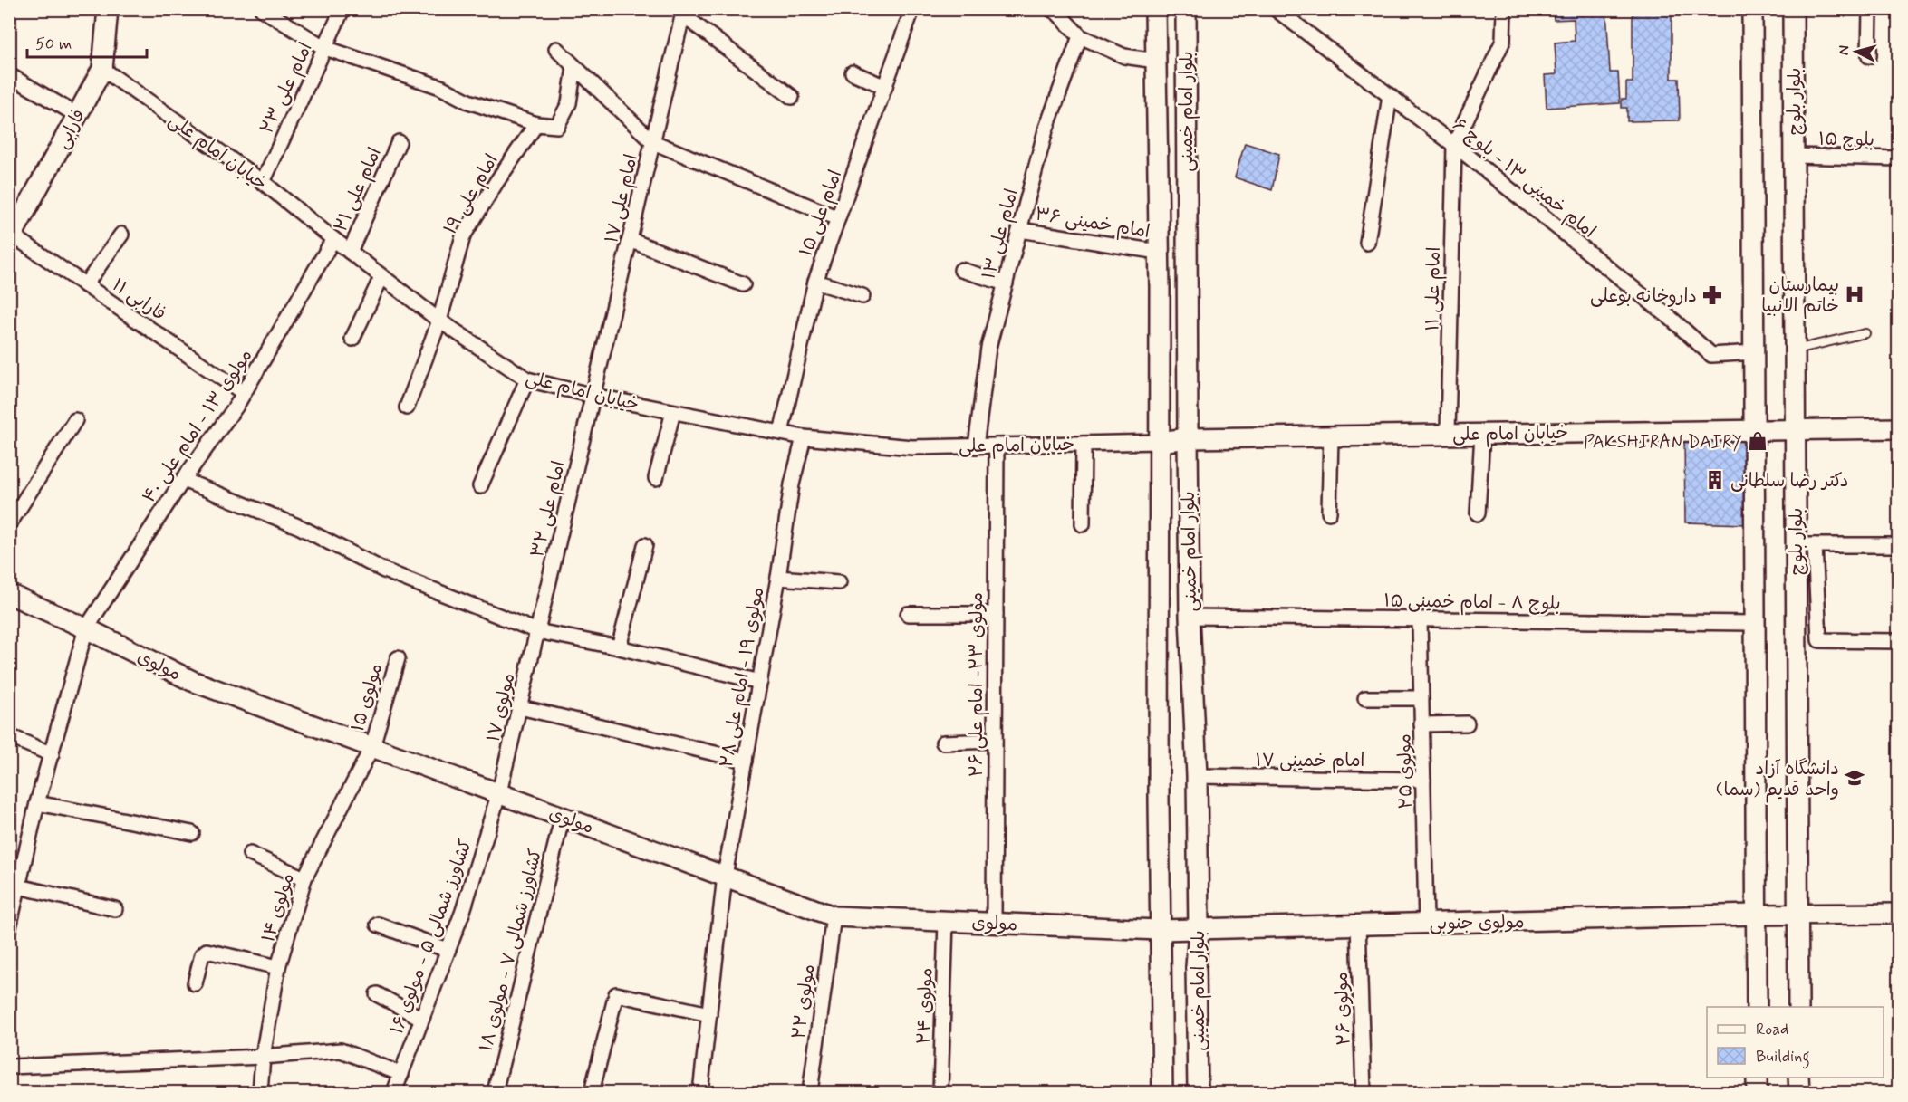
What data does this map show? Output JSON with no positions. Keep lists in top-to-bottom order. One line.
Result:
{"streets":{"main road":["بلوار بلوچ","بلوار امام خمینی","فارابی","خیابان امام علی","مولوی","مولوی جنوبی"],"street":["امام علی ۲۳","بلوچ ۱۵","امام خمینی ۱۳ - بلوچ ۶","امام علی ۲۱","امام علی ۱۹","امام علی ۱۷","امام علی ۱۵","امام خمینی ۳۶","امام علی ۱۳","امام علی ۱۱","فارابی ۱۱","مولوی ۱۳ - امام علی ۴۰","امام علی ۳۲","بلوچ ۸ - امام خمینی ۱۵","مولوی ۱۹ - امام علی ۲۸","مولوی ۲۳- امام علی ۲۶","مولوی ۱۵","مولوی ۱۷","امام خمینی ۱۷","مولوی ۲۵","مولوی ۱۴","کشاورز شمالی ۵ - مولوی ۱۶","کشاورز شمالی ۷ - مولوی ۱۸","مولوی ۲۲","مولوی ۲۴","مولوی ۲۶"]},"crossings":[["امام علی ۲۳","خیابان امام علی"],["بلوار بلوچ","بلوچ ۱۵"],["بلوار بلوچ","خیابان امام علی"],["بلوار بلوچ","مولوی جنوبی"],["بلوار امام خمینی","خیابان امام علی"],["بلوار امام خمینی","امام خمینی ۳۶"],["بلوار امام خمینی","بلوچ ۸ - امام خمینی ۱۵"],["بلوار امام خمینی","مولوی"],["بلوار امام خمینی","امام خمینی ۱۷"],["بلوار امام خمینی","مولوی جنوبی"],["فارابی","خیابان امام علی"],["فارابی","فارابی ۱۱"],["خیابان امام علی","امام علی ۲۱"],["خیابان امام علی","امام علی ۱۹"],["خیابان امام علی","امام علی ۱۷"],["خیابان امام علی","امام علی ۱۵"],["خیابان امام علی","امام علی ۱۳"],["خیابان امام علی","امام علی ۱۱"],["خیابان امام علی","مولوی ۱۳ - امام علی ۴۰"],["خیابان امام علی","امام علی ۳۲"],["خیابان امام علی","مولوی ۱۹ - امام علی ۲۸"],["خیابان امام علی","مولوی ۲۳- امام علی ۲۶"],["امام خمینی ۱۳ - بلوچ ۶","امام علی ۱۱"],["امام علی ۱۷","امام علی ۳۲"],["امام خمینی ۳۶","امام علی ۱۳"],["فارابی ۱۱","مولوی ۱۳ - امام علی ۴۰"],["مولوی ۱۳ - امام علی ۴۰","مولوی"],["امام علی ۳۲","مولوی ۱۷"],["بلوچ ۸ - امام خمینی ۱۵","مولوی ۲۵"],["مولوی","مولوی ۱۹ - امام علی ۲۸"],["مولوی","مولوی ۲۳- امام علی ۲۶"],["مولوی","مولوی ۱۵"],["مولوی","مولوی ۱۷"],["مولوی","مولوی ۱۴"],["مولوی","مولوی جنوبی"],["مولوی","کشاورز شمالی ۵ - مولوی ۱۶"],["مولوی","کشاورز شمالی ۷ - مولوی ۱۸"],["مولوی","مولوی ۲۲"],["مولوی","مولوی ۲۴"],["مولوی ۱۵","مولوی ۱۴"],["مولوی ۱۷","کشاورز شمالی ۵ - مولوی ۱۶"],["امام خمینی ۱۷","مولوی ۲۵"],["مولوی ۲۵","مولوی جنوبی"],["مولوی جنوبی","مولوی ۲۶"]],"places":{"hospital":["بیمارستان خاتم الانبیا"],"pharmacy":["داروخانه بوعلی"],"shop":["PAKSHIRAN DAIRY"],"building":["دکتر رضا سلطانی"],"school or university":["دانشگاه آزاد واحد قدیم (سما)"]},"legend":["Road","Building"],"scale_bar":"50 m","north":"left"}
